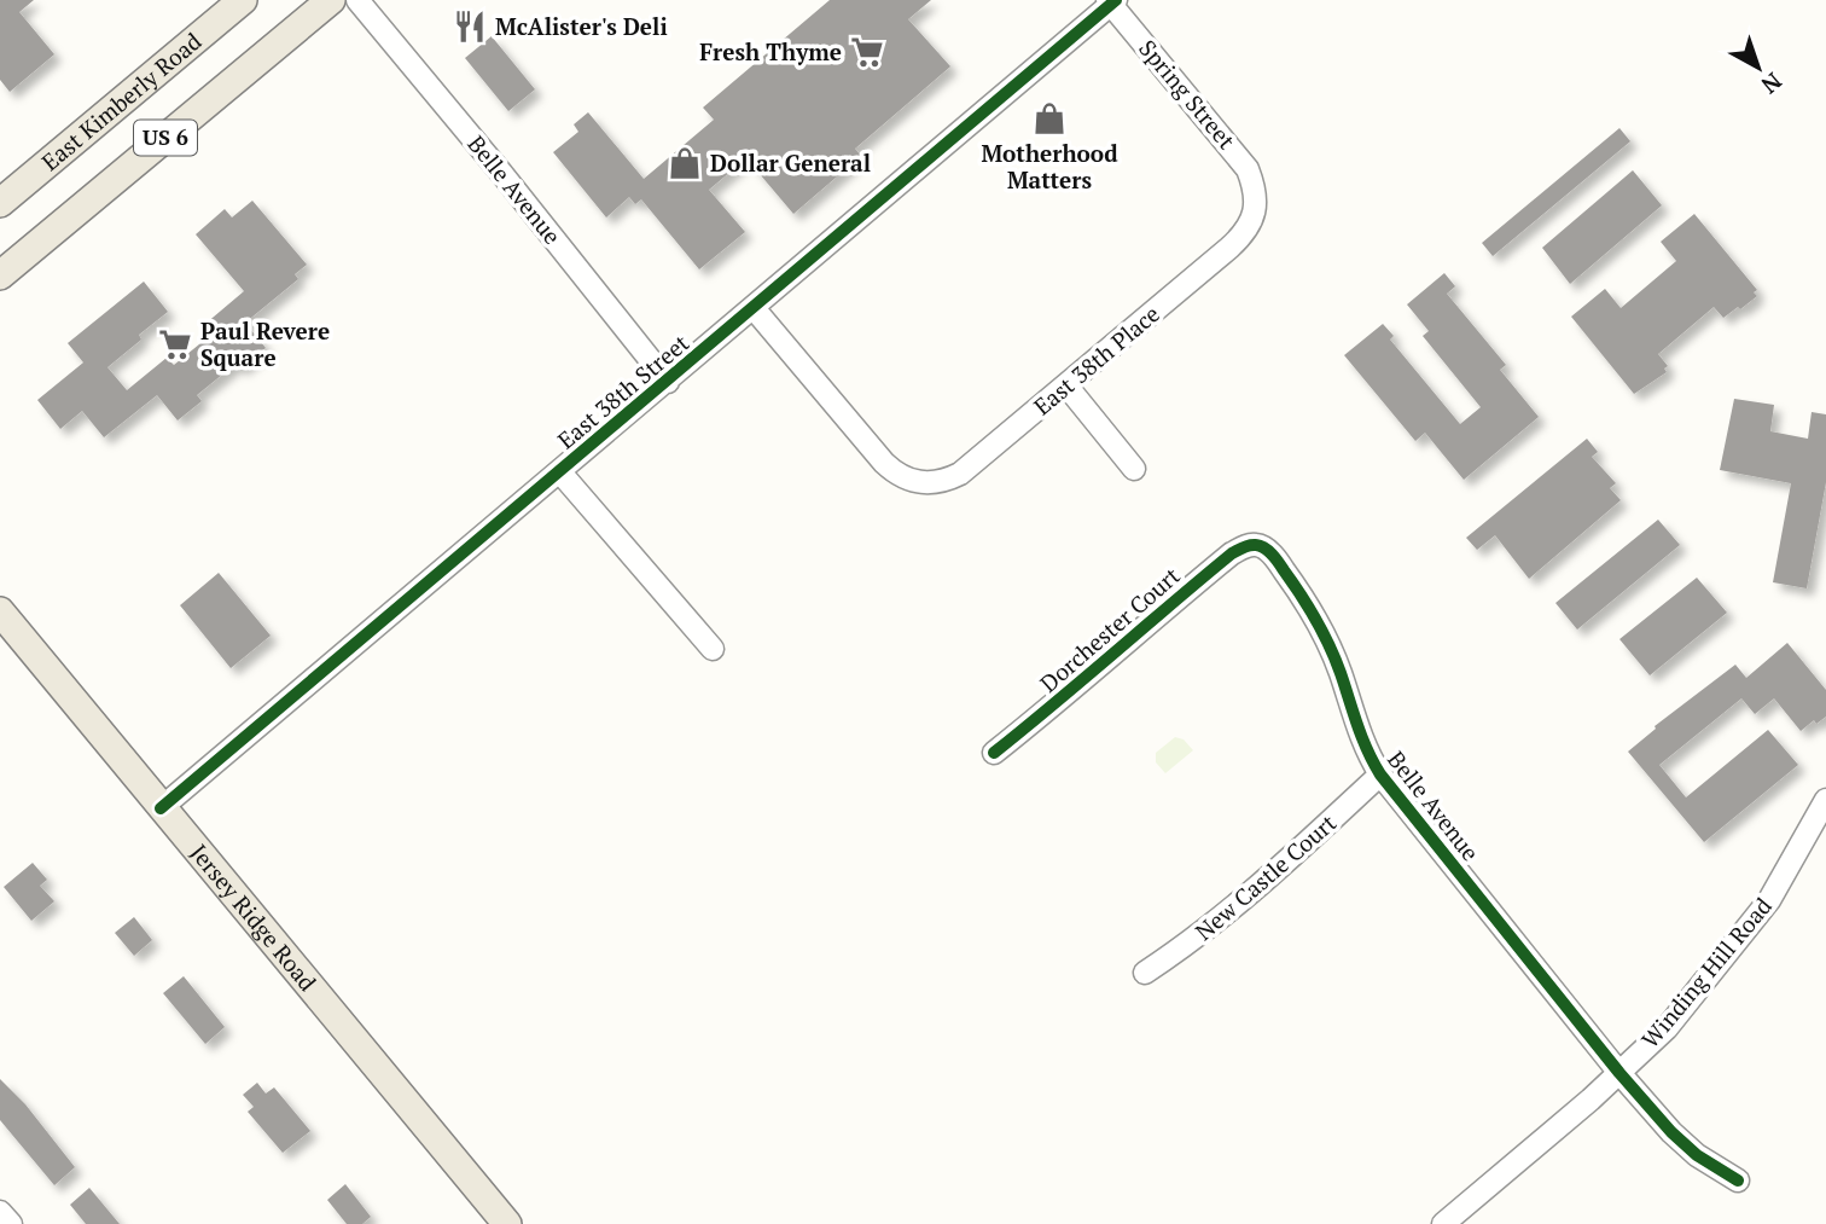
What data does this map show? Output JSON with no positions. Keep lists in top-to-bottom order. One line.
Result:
{"streets":{"main road":["East Kimberly Road","US 6","Jersey Ridge Road"],"street":["Spring Street","Belle Avenue","East 38th Place","East 38th Street","Dorchester Court","New Castle Court","Winding Hill Road"]},"crossings":[["Spring Street","East 38th Place"],["Spring Street","East 38th Street"],["Belle Avenue","East 38th Street"],["Belle Avenue","Dorchester Court"],["Belle Avenue","New Castle Court"],["Belle Avenue","Winding Hill Road"],["East 38th Place","East 38th Street"],["East 38th Street","Jersey Ridge Road"]],"places":{"restaurant":["McAlister's Deli"],"supermarket":["Fresh Thyme","Paul Revere Square"],"shop":["Motherhood Matters","Dollar General"]},"north":"bottom right"}
